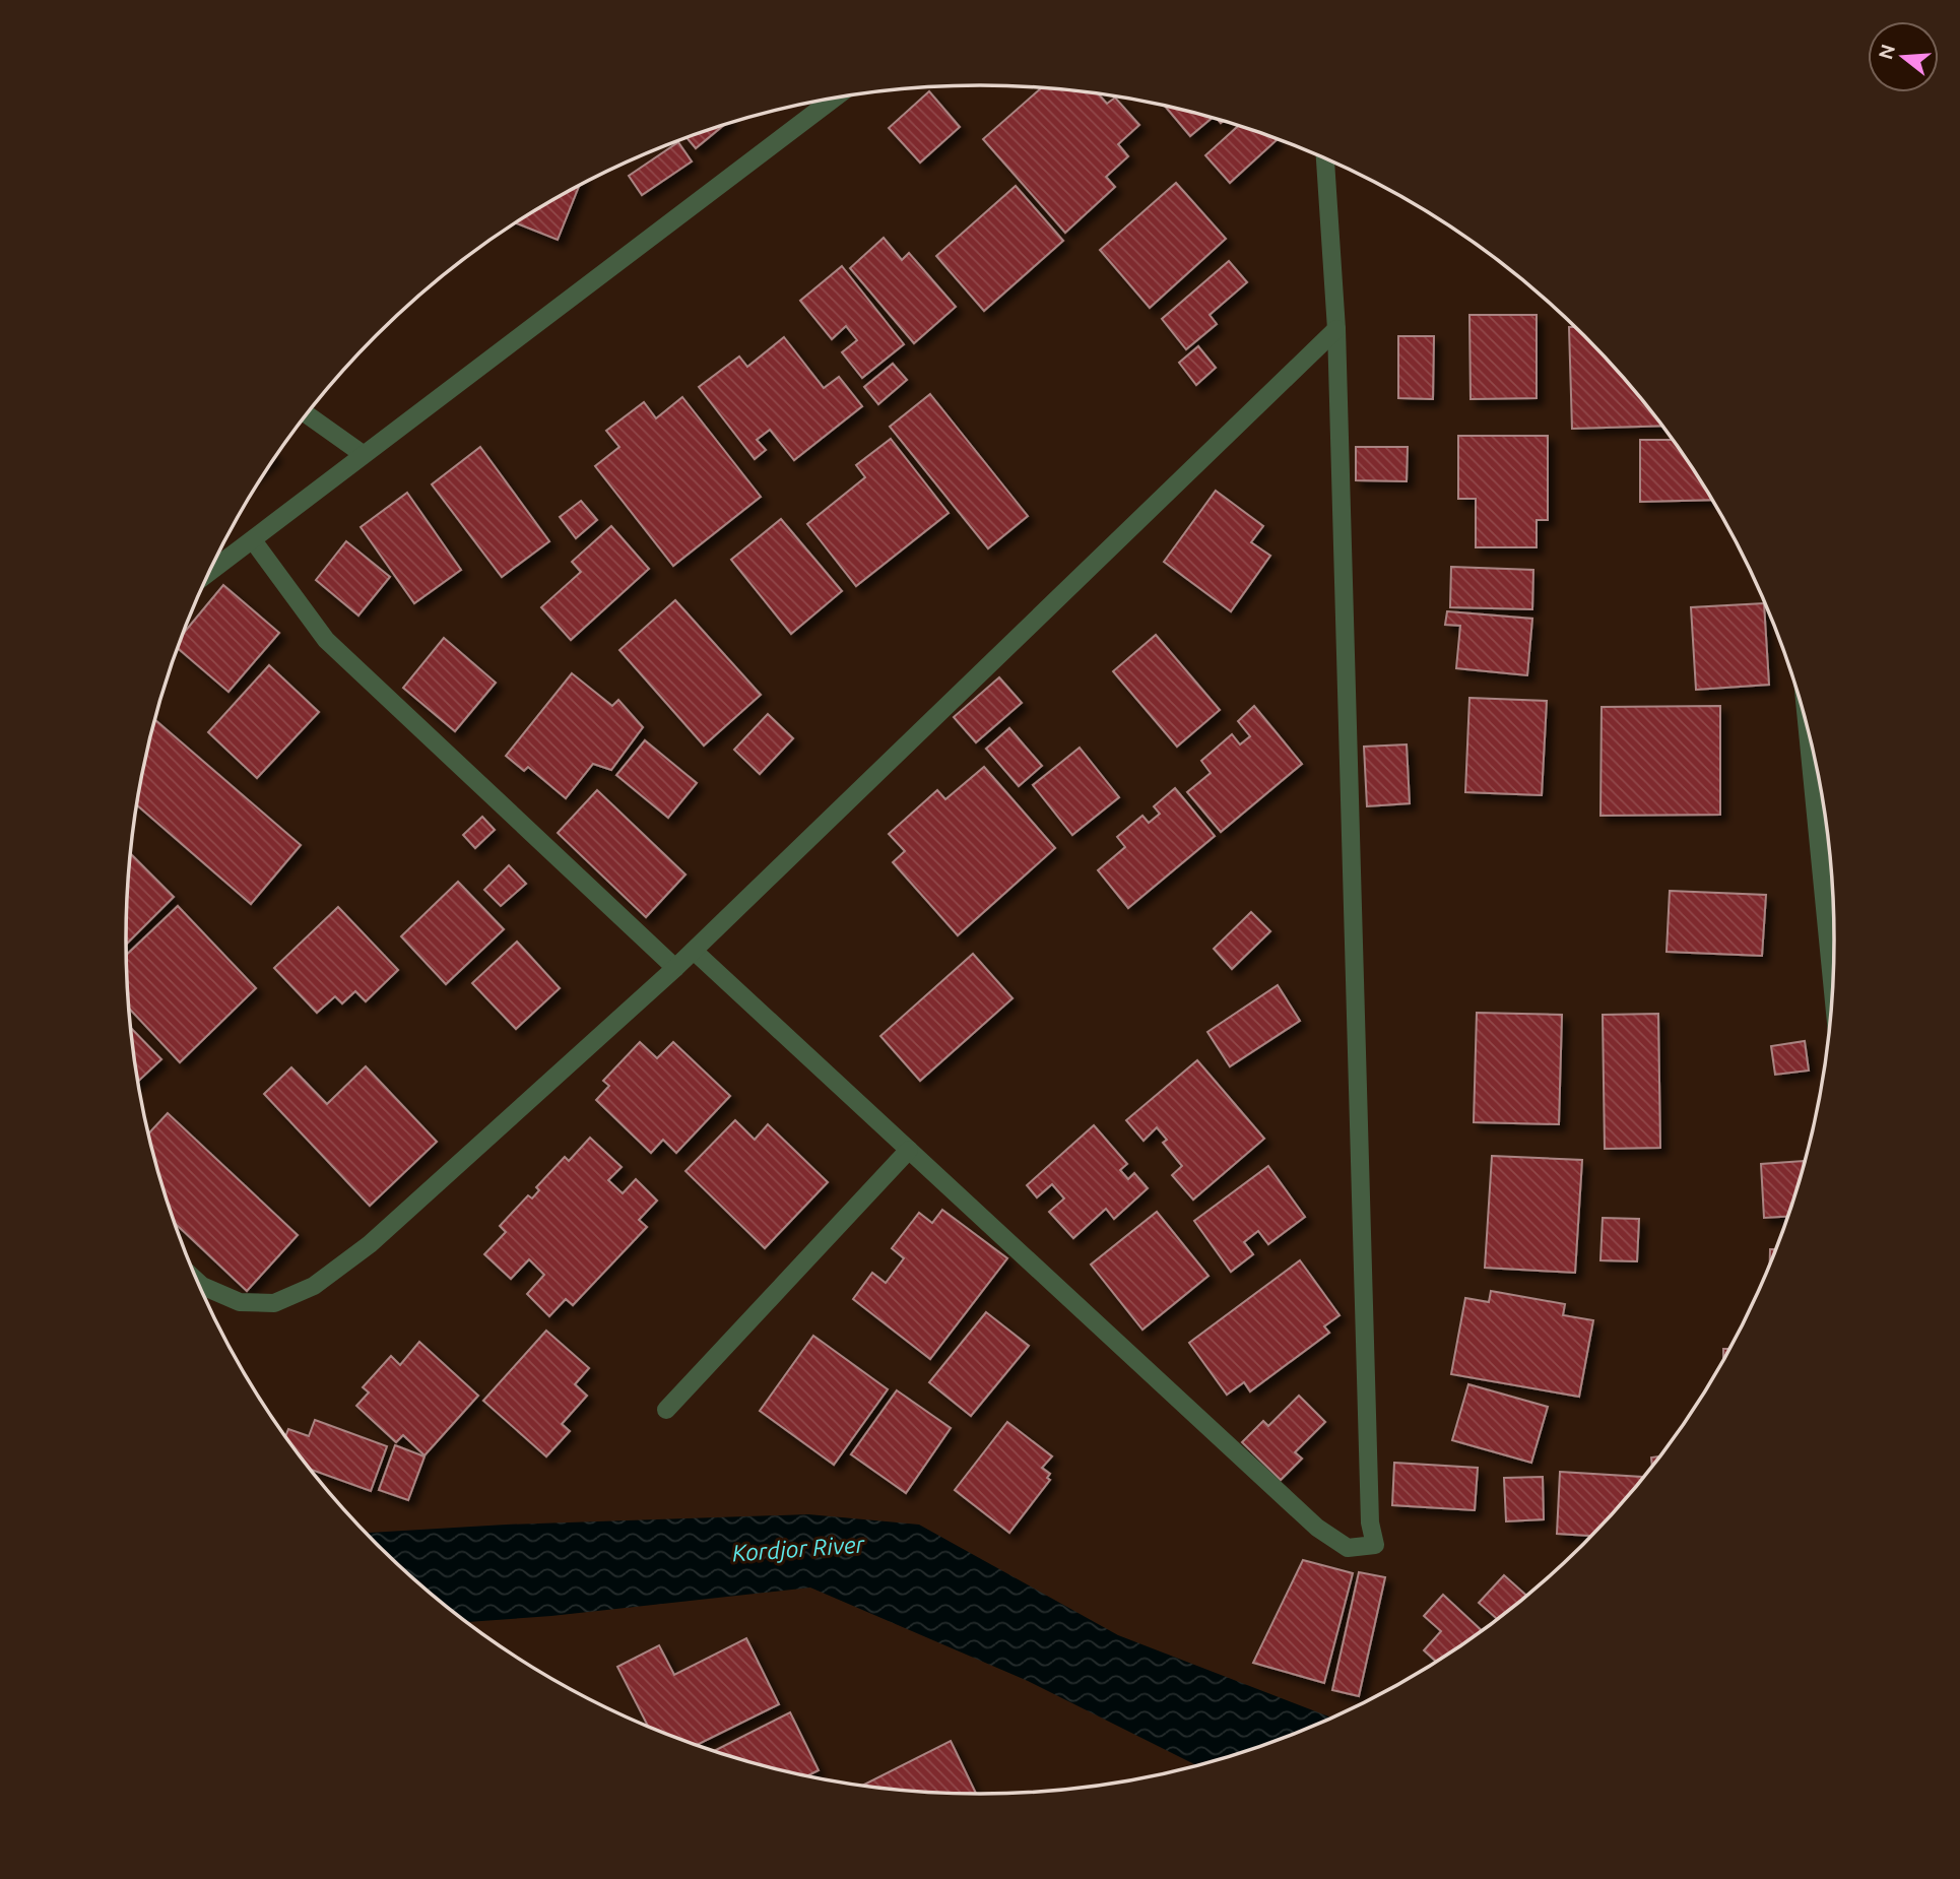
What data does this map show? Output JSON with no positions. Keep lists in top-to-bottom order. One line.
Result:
{"water":["Kordjor River"],"north":"left"}
